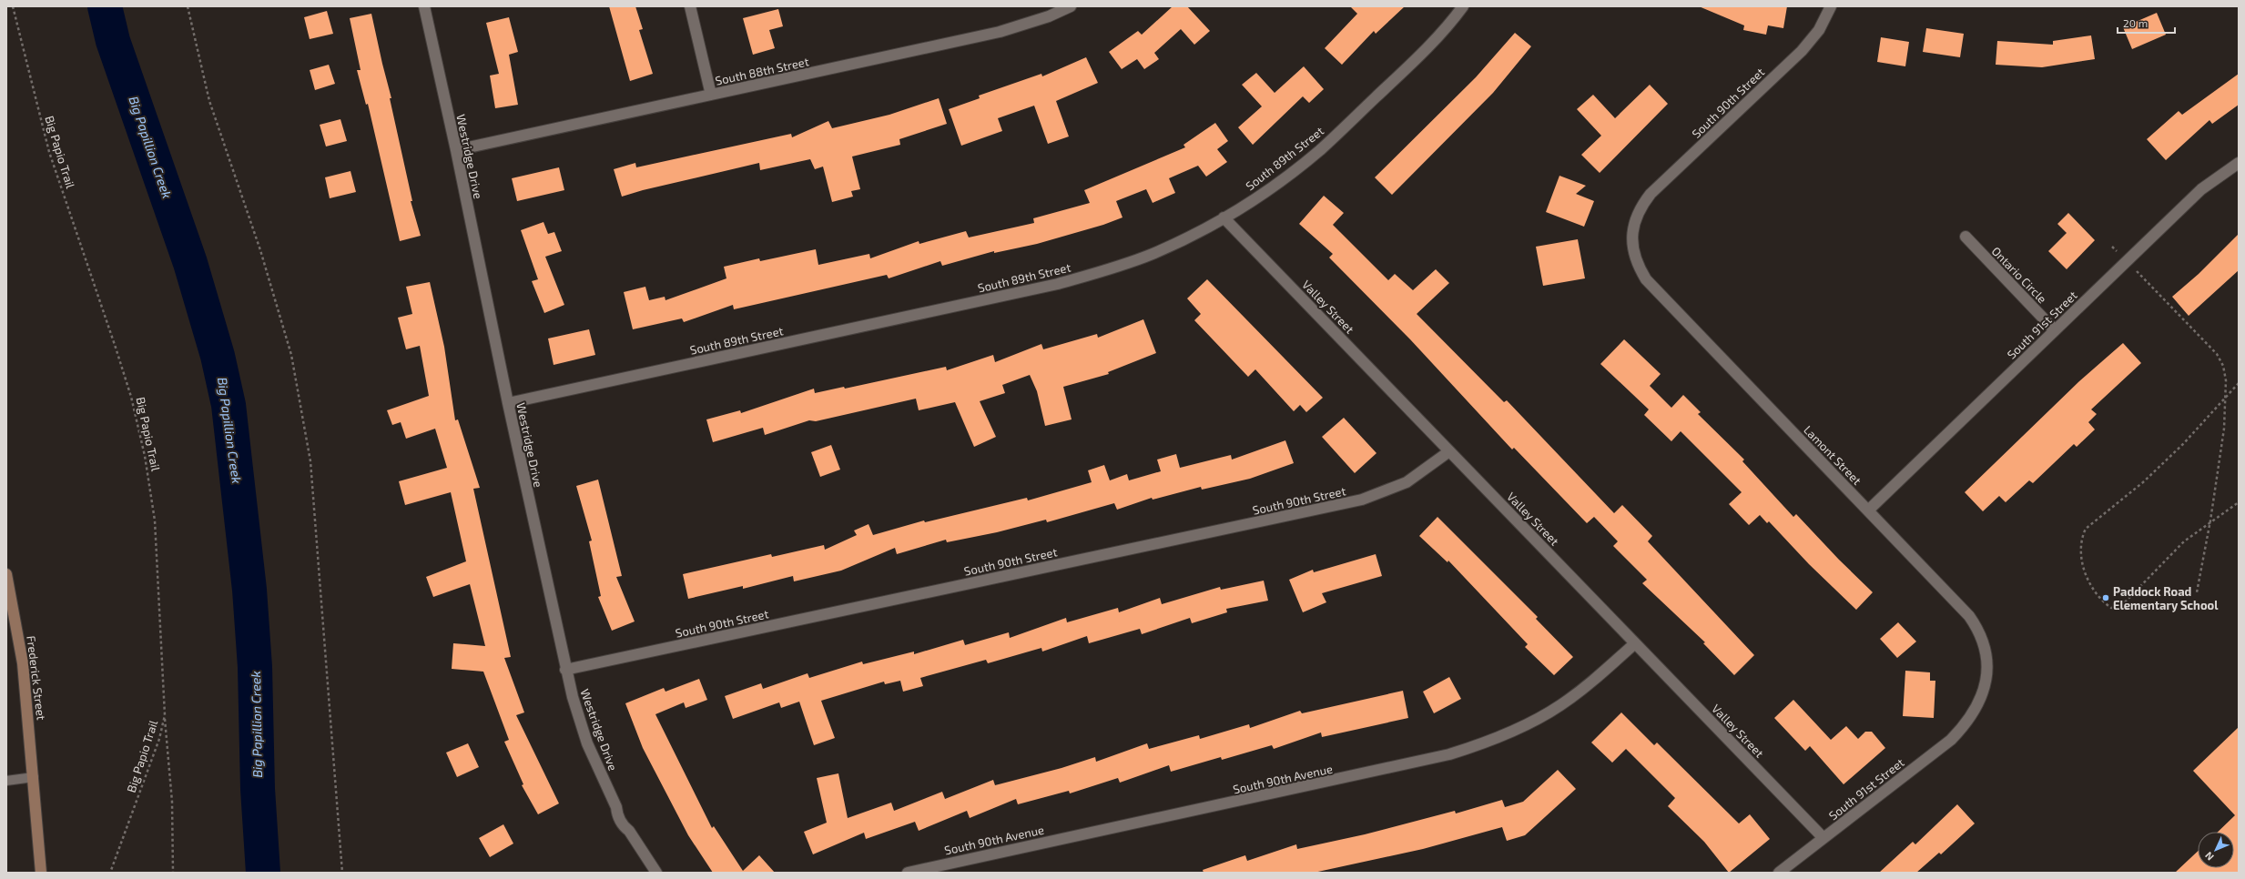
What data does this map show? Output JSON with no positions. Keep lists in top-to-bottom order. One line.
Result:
{"streets":{"main road":["Frederick Street"],"street":["South 88th Street","South 90th Street","Westridge Drive","South 89th Street","Ontario Circle","Valley Street","South 91st Street","Lamont Street","South 90th Avenue"],"path":["Big Papio Trail"]},"crossings":[["South 88th Street","Westridge Drive"],["South 90th Street","Westridge Drive"],["South 90th Street","Valley Street"],["South 90th Street","Lamont Street"],["Westridge Drive","South 89th Street"],["South 89th Street","Valley Street"],["Ontario Circle","South 91st Street"],["Valley Street","South 91st Street"],["Valley Street","South 90th Avenue"],["South 91st Street","Lamont Street"]],"water":["Big Papillion Creek"],"places":["Paddock Road Elementary School"],"scale_bar":"20 m","north":"bottom left"}
